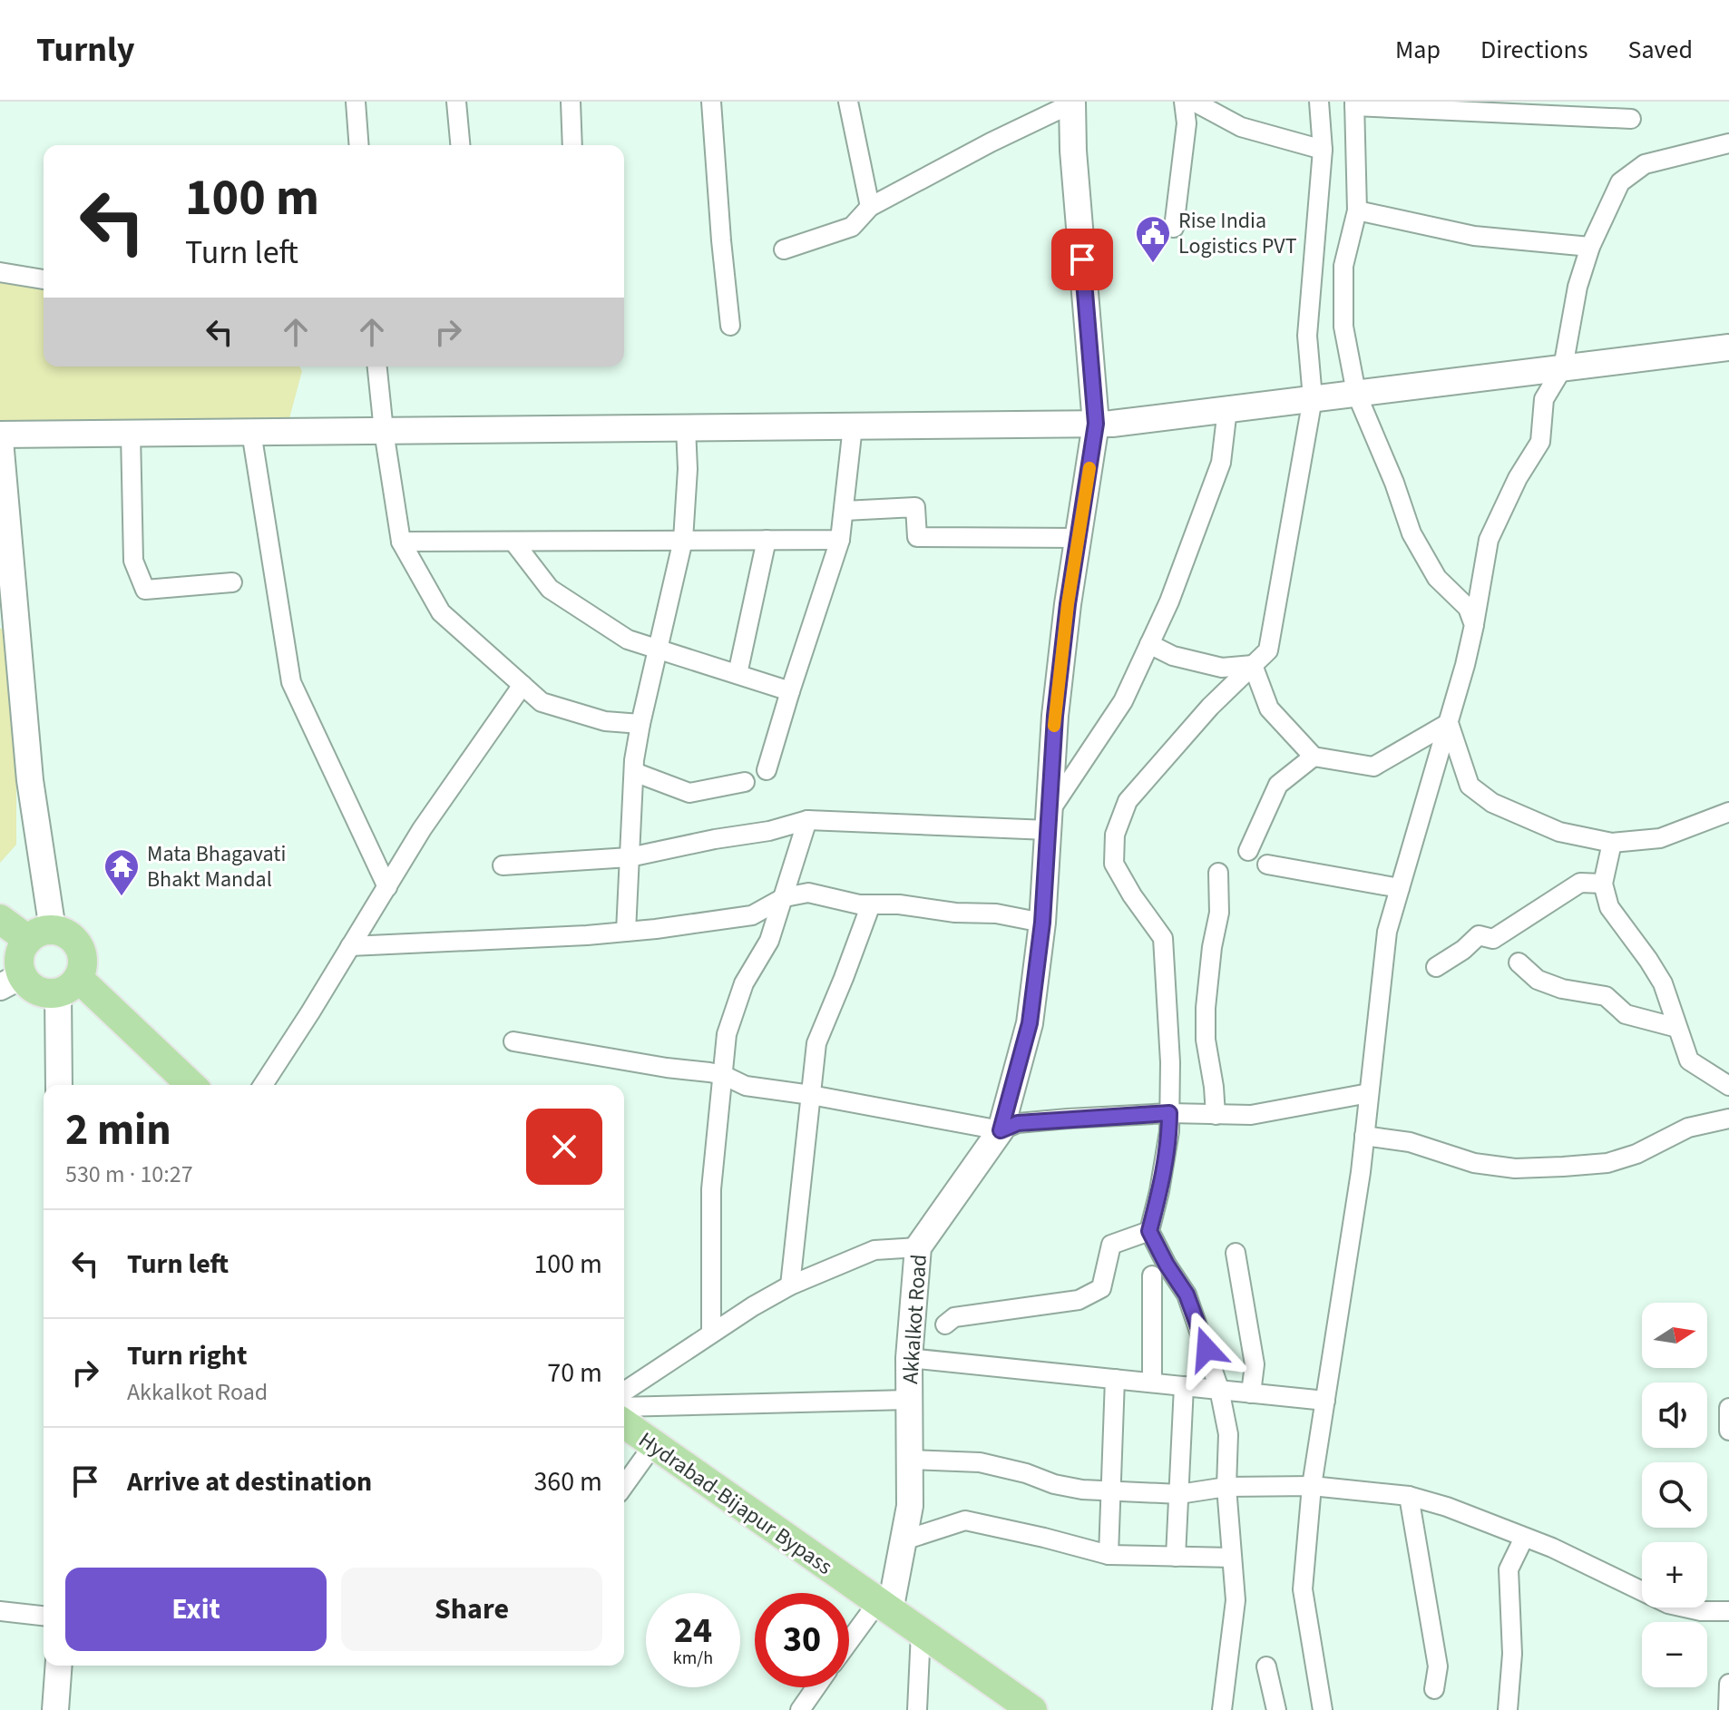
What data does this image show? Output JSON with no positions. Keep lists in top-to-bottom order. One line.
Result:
{"streets":{"main road":["Hydrabad-Bijapur Bypass"],"street":["Akkalkot Road"]},"crossings":[["Akkalkot Road","Hydrabad-Bijapur Bypass"]],"places":{"public building":["Rise India Logistics PVT"],"temple":["Mata Bhagavati Bhakt Mandal"]},"north":"right","page":{"header":"Turnly","nav":["Map","Directions","Saved"],"turn":["100 m","Turn left"],"heading":["2 min","530 m · 10:27"],"list":[{"name":"Turn left","value":"100 m"},{"name":"Turn right","note":"Akkalkot Road","value":"70 m"},{"name":"Arrive at destination","value":"360 m"}],"map_buttons":["+","−"],"buttons":["Exit","Share"],"speed":"24 km/h","limit":"30"}}
